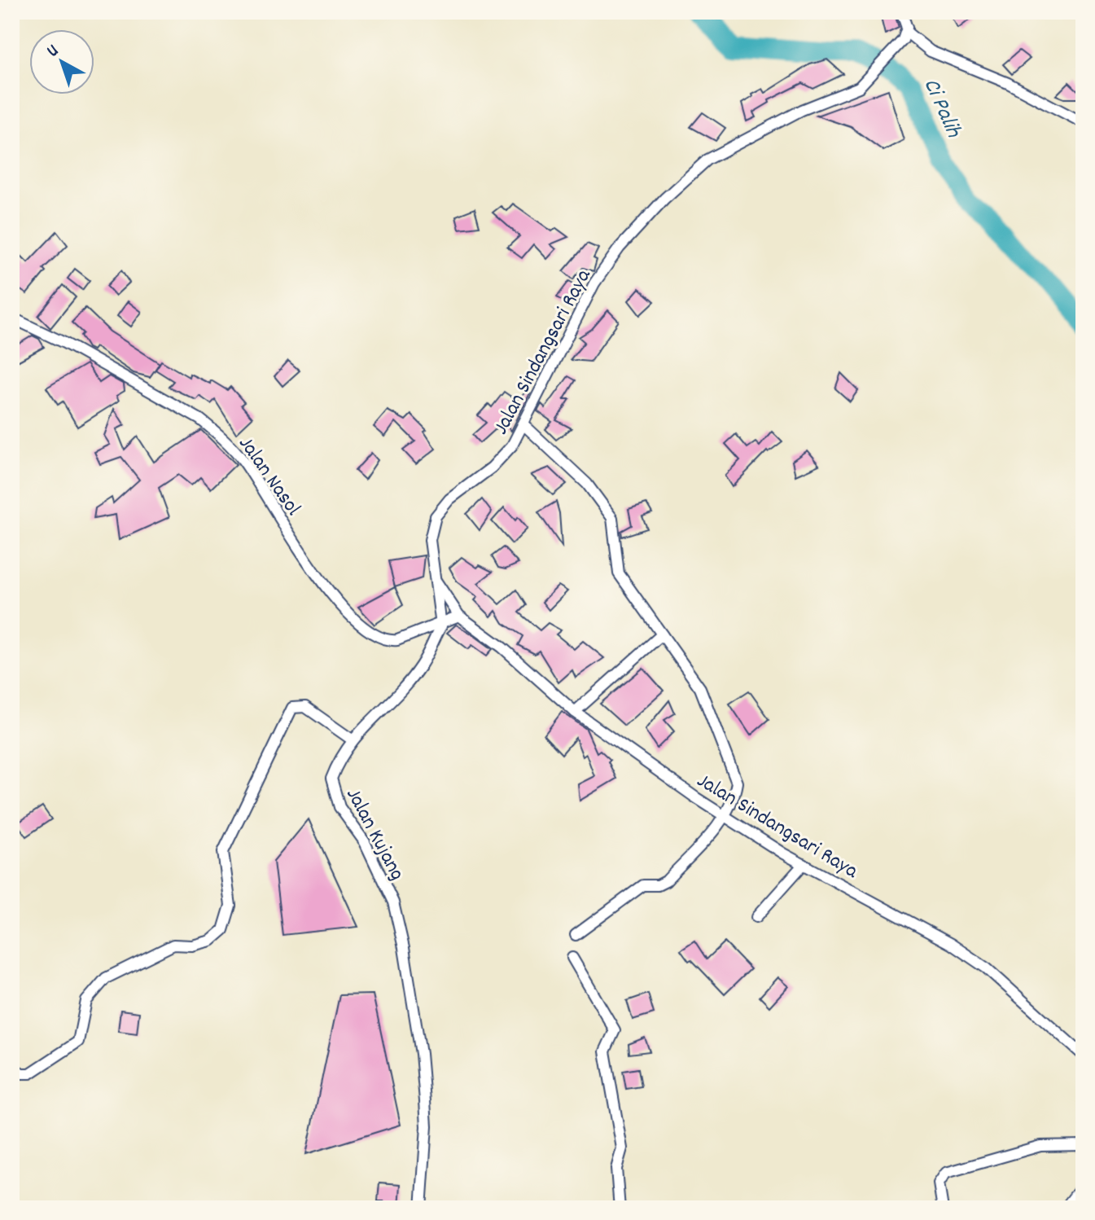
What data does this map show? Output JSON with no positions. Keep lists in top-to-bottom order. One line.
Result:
{"streets":{"street":["Jalan Sindangsari Raya","Jalan Nasol","Jalan Kujang"]},"crossings":[["Jalan Sindangsari Raya","Jalan Nasol"],["Jalan Sindangsari Raya","Jalan Kujang"],["Jalan Nasol","Jalan Kujang"]],"water":["Ci Palih"],"north":"top left"}
